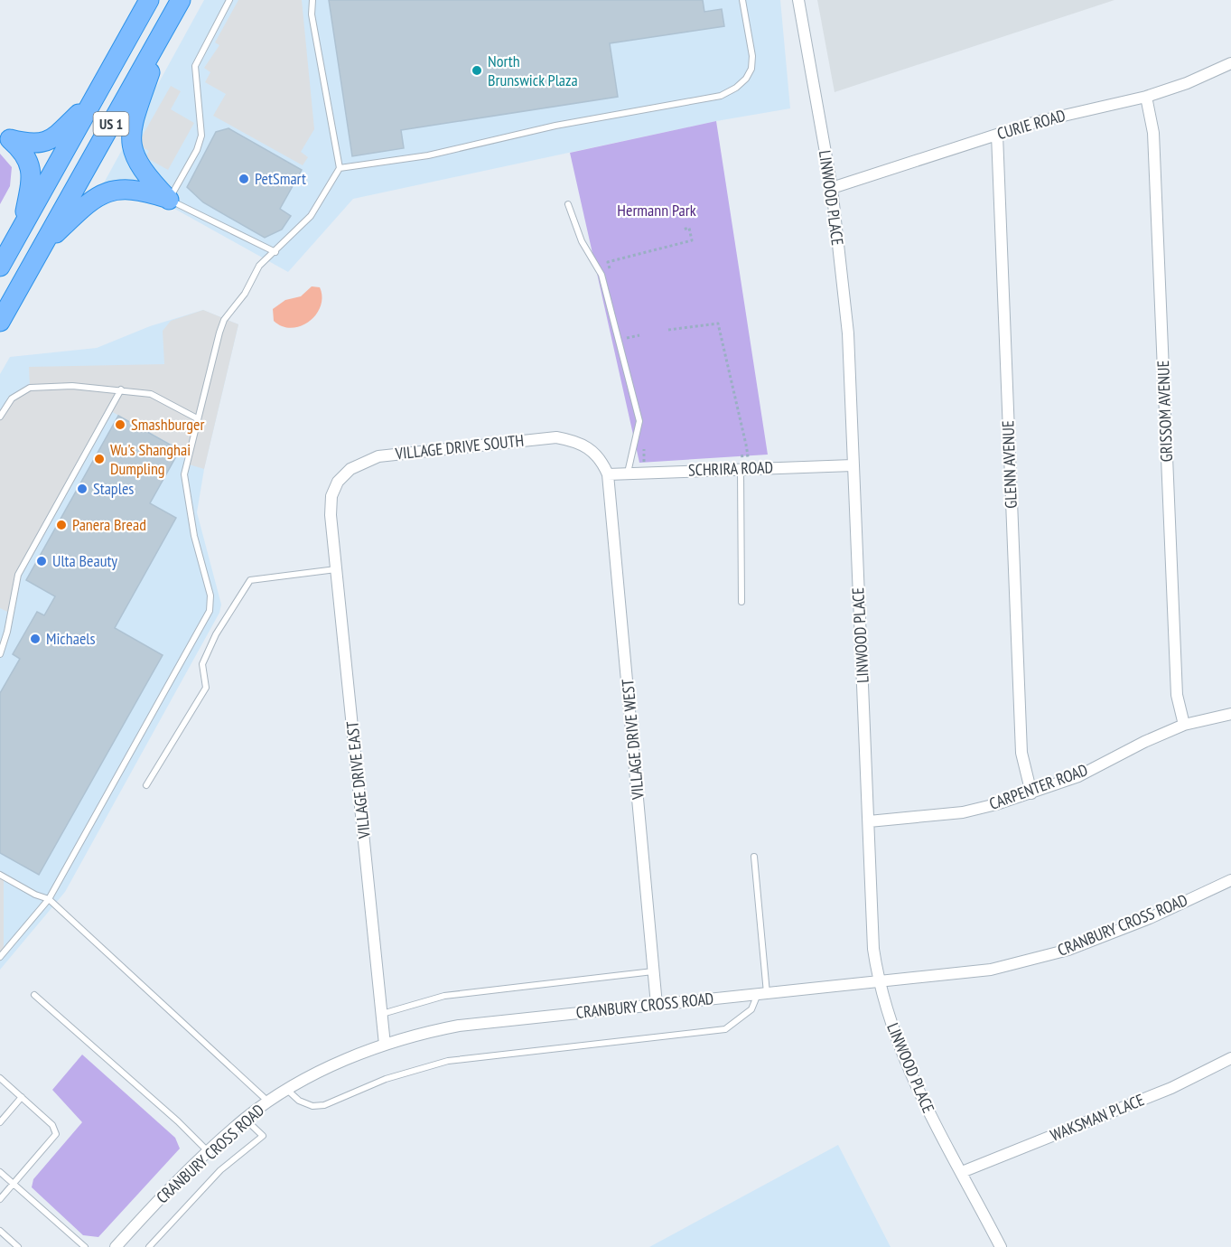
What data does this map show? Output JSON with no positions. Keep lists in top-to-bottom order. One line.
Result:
{"streets":{"highway":["US 1"],"street":["CURIE ROAD","LINWOOD PLACE","GRISSOM AVENUE","VILLAGE DRIVE SOUTH","GLENN AVENUE","SCHRIRA ROAD","VILLAGE DRIVE WEST","VILLAGE DRIVE EAST","CARPENTER ROAD","CRANBURY CROSS ROAD","WAKSMAN PLACE"]},"crossings":[["CURIE ROAD","LINWOOD PLACE"],["CURIE ROAD","GRISSOM AVENUE"],["CURIE ROAD","GLENN AVENUE"],["LINWOOD PLACE","SCHRIRA ROAD"],["LINWOOD PLACE","CARPENTER ROAD"],["LINWOOD PLACE","CRANBURY CROSS ROAD"],["LINWOOD PLACE","WAKSMAN PLACE"],["GRISSOM AVENUE","CARPENTER ROAD"],["VILLAGE DRIVE SOUTH","SCHRIRA ROAD"],["VILLAGE DRIVE SOUTH","VILLAGE DRIVE WEST"],["VILLAGE DRIVE SOUTH","VILLAGE DRIVE EAST"],["GLENN AVENUE","CARPENTER ROAD"],["SCHRIRA ROAD","VILLAGE DRIVE WEST"],["VILLAGE DRIVE WEST","CRANBURY CROSS ROAD"],["VILLAGE DRIVE EAST","CRANBURY CROSS ROAD"]],"parks":["Hermann Park"],"places":["North Brunswick Plaza","PetSmart","Smashburger","Wu's Shanghai Dumpling","Staples","Panera Bread","Ulta Beauty","Michaels"]}
